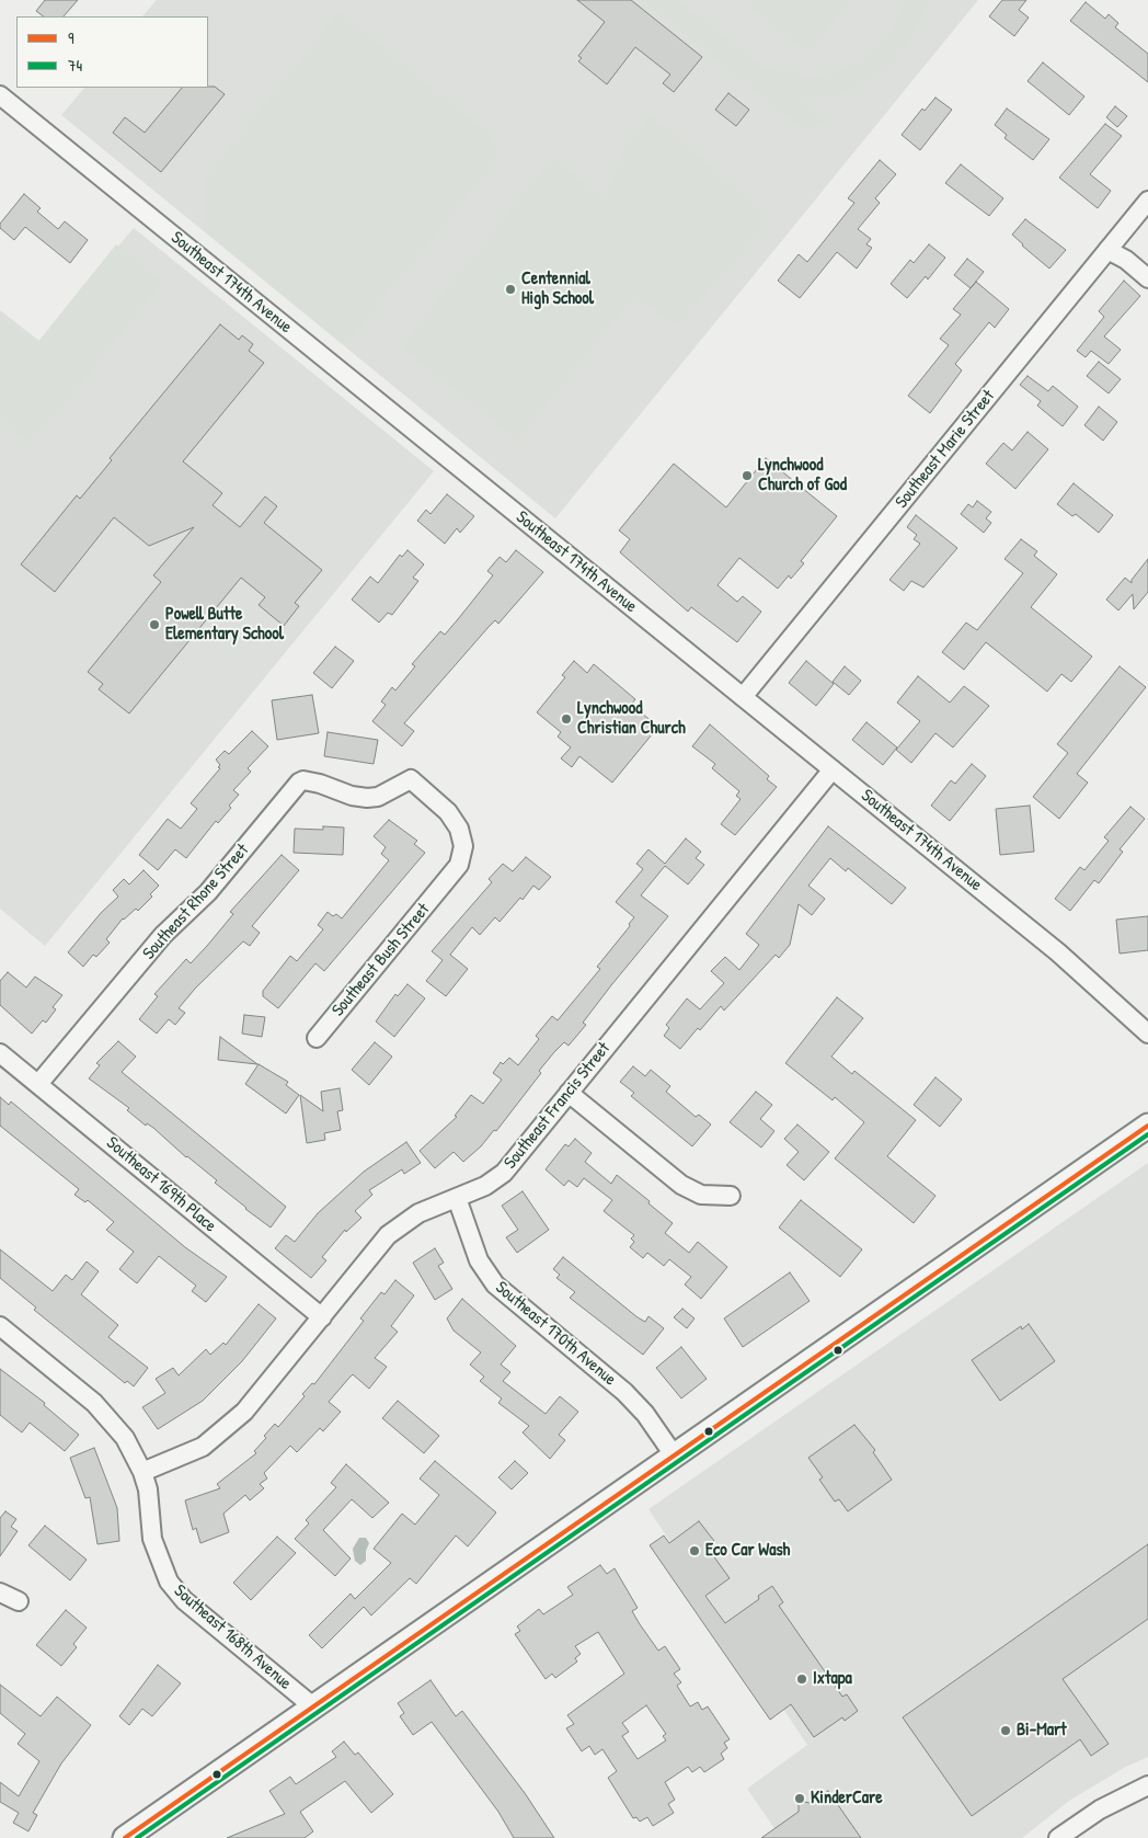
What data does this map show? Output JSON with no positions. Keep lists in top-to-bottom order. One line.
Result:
{"streets":{"street":["Southeast 174th Avenue","Southeast Marie Street","Southeast Rhone Street","Southeast Bush Street","Southeast Francis Street","Southeast 169th Place","Southeast 170th Avenue","Southeast 168th Avenue"]},"crossings":[["Southeast 174th Avenue","Southeast Marie Street"],["Southeast 174th Avenue","Southeast Francis Street"],["Southeast Rhone Street","Southeast Bush Street"],["Southeast Rhone Street","Southeast 169th Place"],["Southeast Francis Street","Southeast 169th Place"],["Southeast Francis Street","Southeast 170th Avenue"],["Southeast Francis Street","Southeast 168th Avenue"]],"places":["Centennial High School","Lynchwood Church of God","Powell Butte Elementary School","Lynchwood Christian Church","Eco Car Wash","Ixtapa","Bi-Mart","KinderCare"],"lines":["transit line 9","transit line 74"],"legend":["9","74"]}
